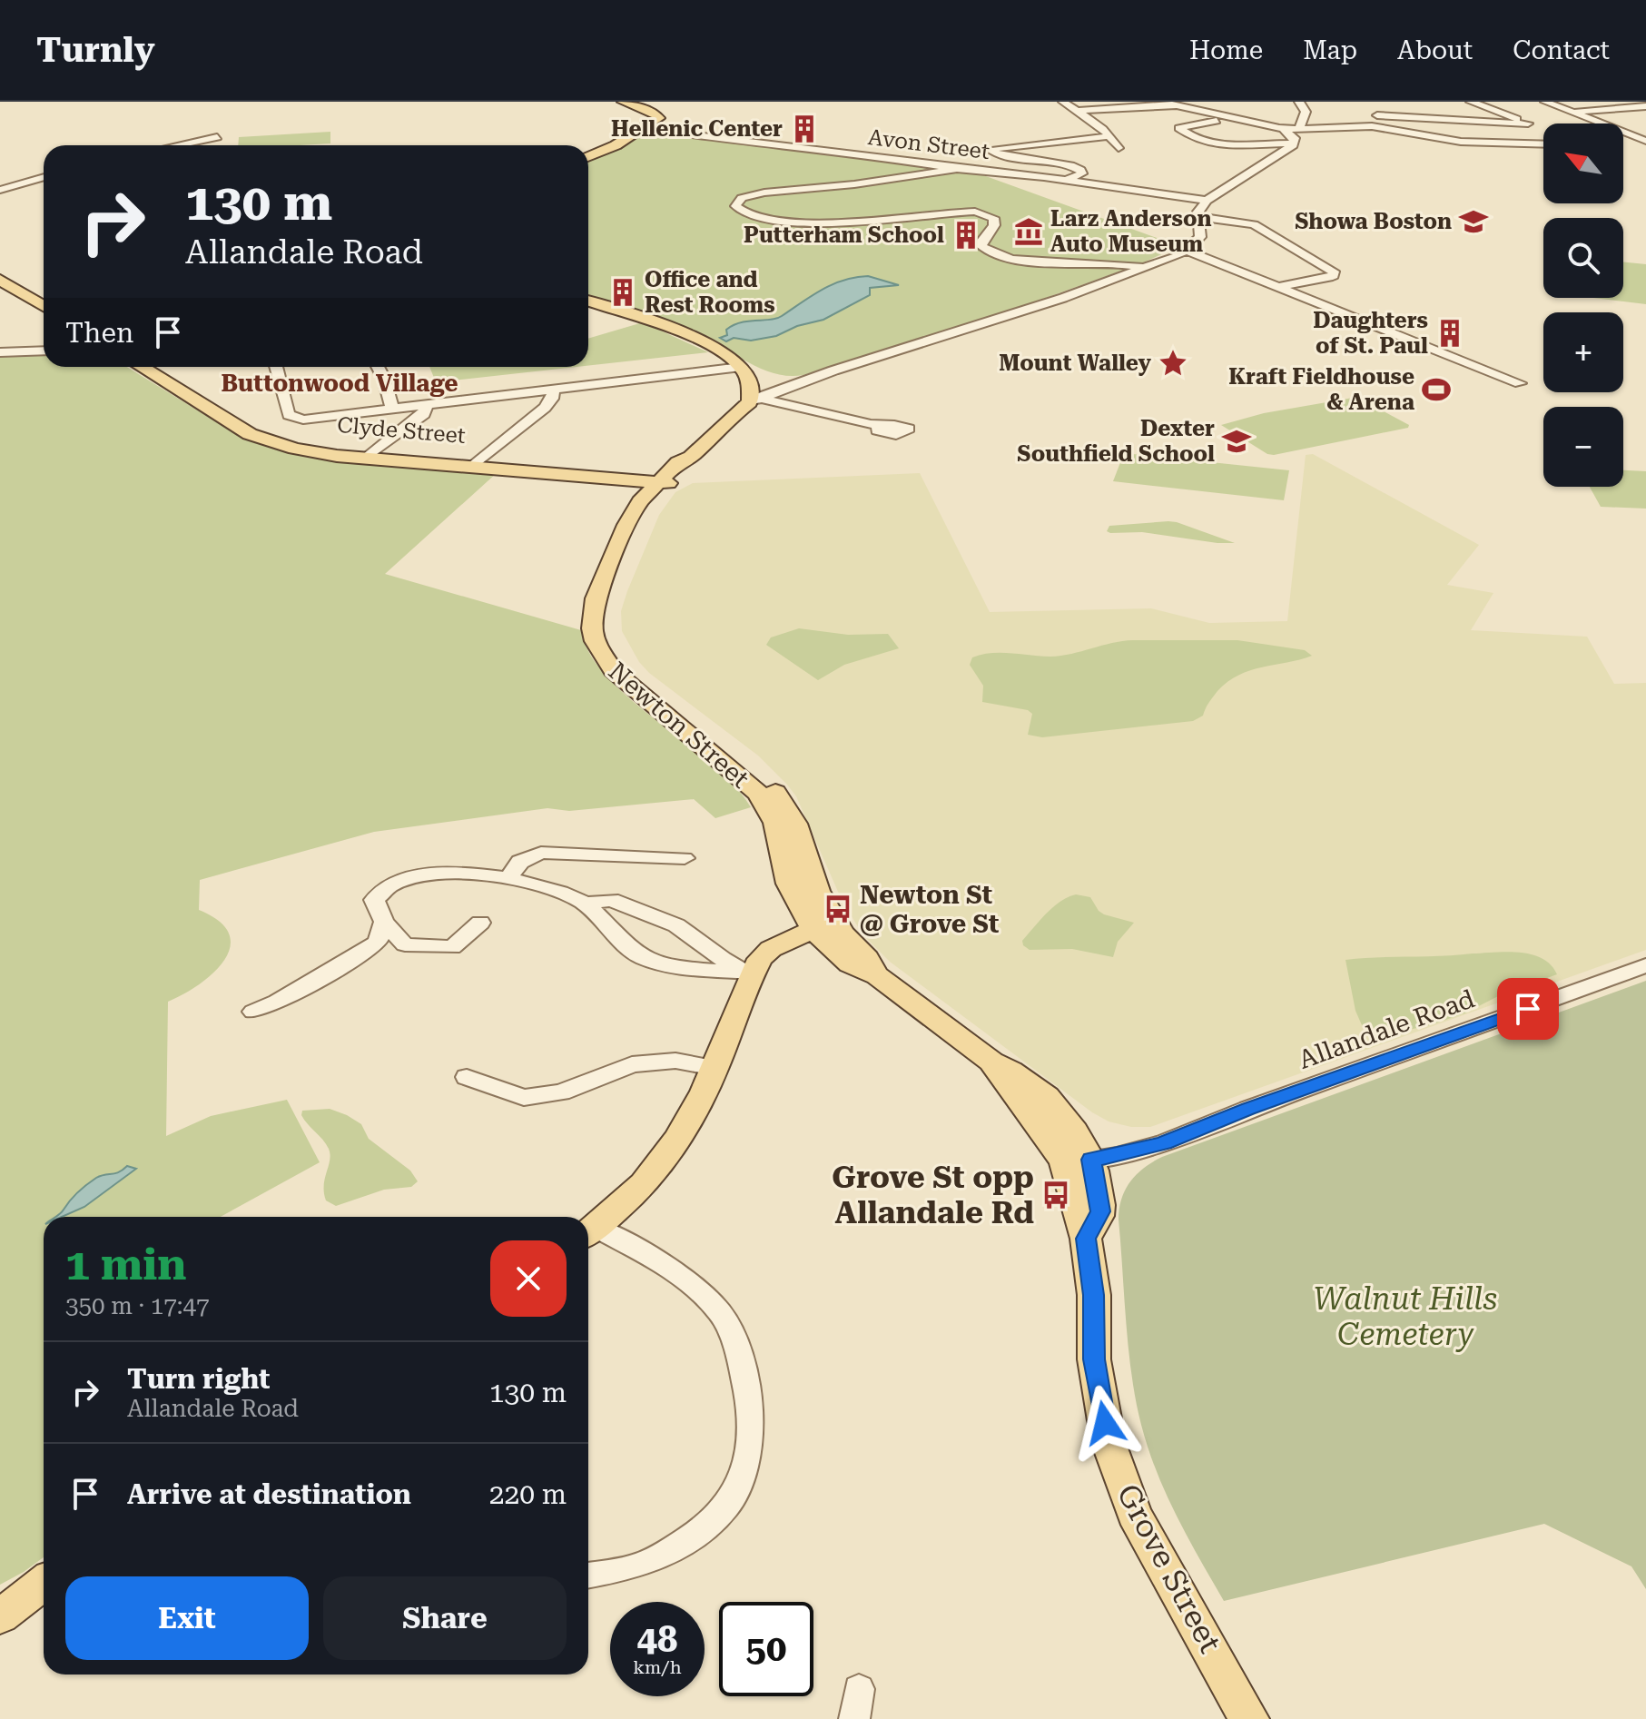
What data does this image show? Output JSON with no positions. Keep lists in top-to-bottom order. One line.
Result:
{"streets":{"main road":["Clyde Street","Newton Street","Grove Street"],"street":["Avon Street","Allandale Road"]},"crossings":[["Clyde Street","Newton Street"],["Newton Street","Grove Street"],["Allandale Road","Grove Street"]],"districts":["Buttonwood Village"],"parks":["Walnut Hills Cemetery"],"places":{"building":["Hellenic Center","Putterham School","Office and Rest Rooms","Daughters of St. Paul"],"school or university":["Showa Boston","Dexter Southfield School"],"museum":["Larz Anderson Auto Museum"],"place":["Mount Walley"],"sports":["Kraft Fieldhouse & Arena"],"bus stop":["Newton St @ Grove St","Grove St opp Allandale Rd"]},"north":"top left","page":{"header":"Turnly","nav":["Home","Map","About","Contact"],"map_buttons":["+","−"],"turn":["130 m","Allandale Road"],"then":"Then","heading":["1 min","350 m · 17:47"],"list":[{"name":"Turn right","note":"Allandale Road","value":"130 m"},{"name":"Arrive at destination","value":"220 m"}],"buttons":["Exit","Share"],"speed":"48 km/h","limit":"50"}}
